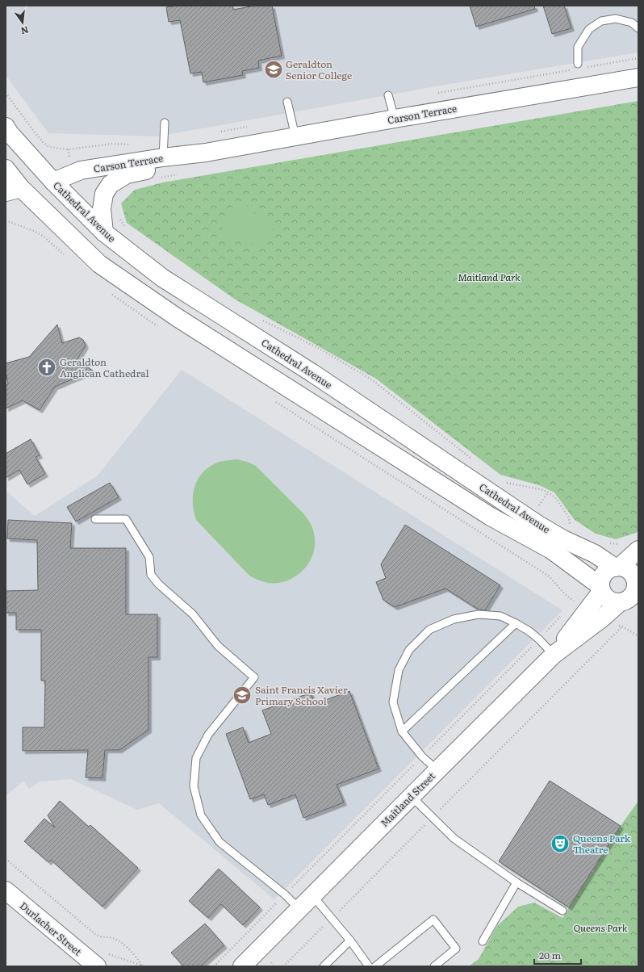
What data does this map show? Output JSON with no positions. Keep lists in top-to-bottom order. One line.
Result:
{"streets":{"main road":["Carson Terrace","Cathedral Avenue","Maitland Street","Durlacher Street"]},"crossings":[["Carson Terrace","Cathedral Avenue"],["Cathedral Avenue","Maitland Street"]],"parks":["Maitland Park","Queens Park"],"places":{"school or university":["Geraldton Senior College","Saint Francis Xavier Primary School"],"church":["Geraldton Anglican Cathedral"],"theatre":["Queens Park Theatre"]},"scale_bar":"20 m","north":"bottom"}
